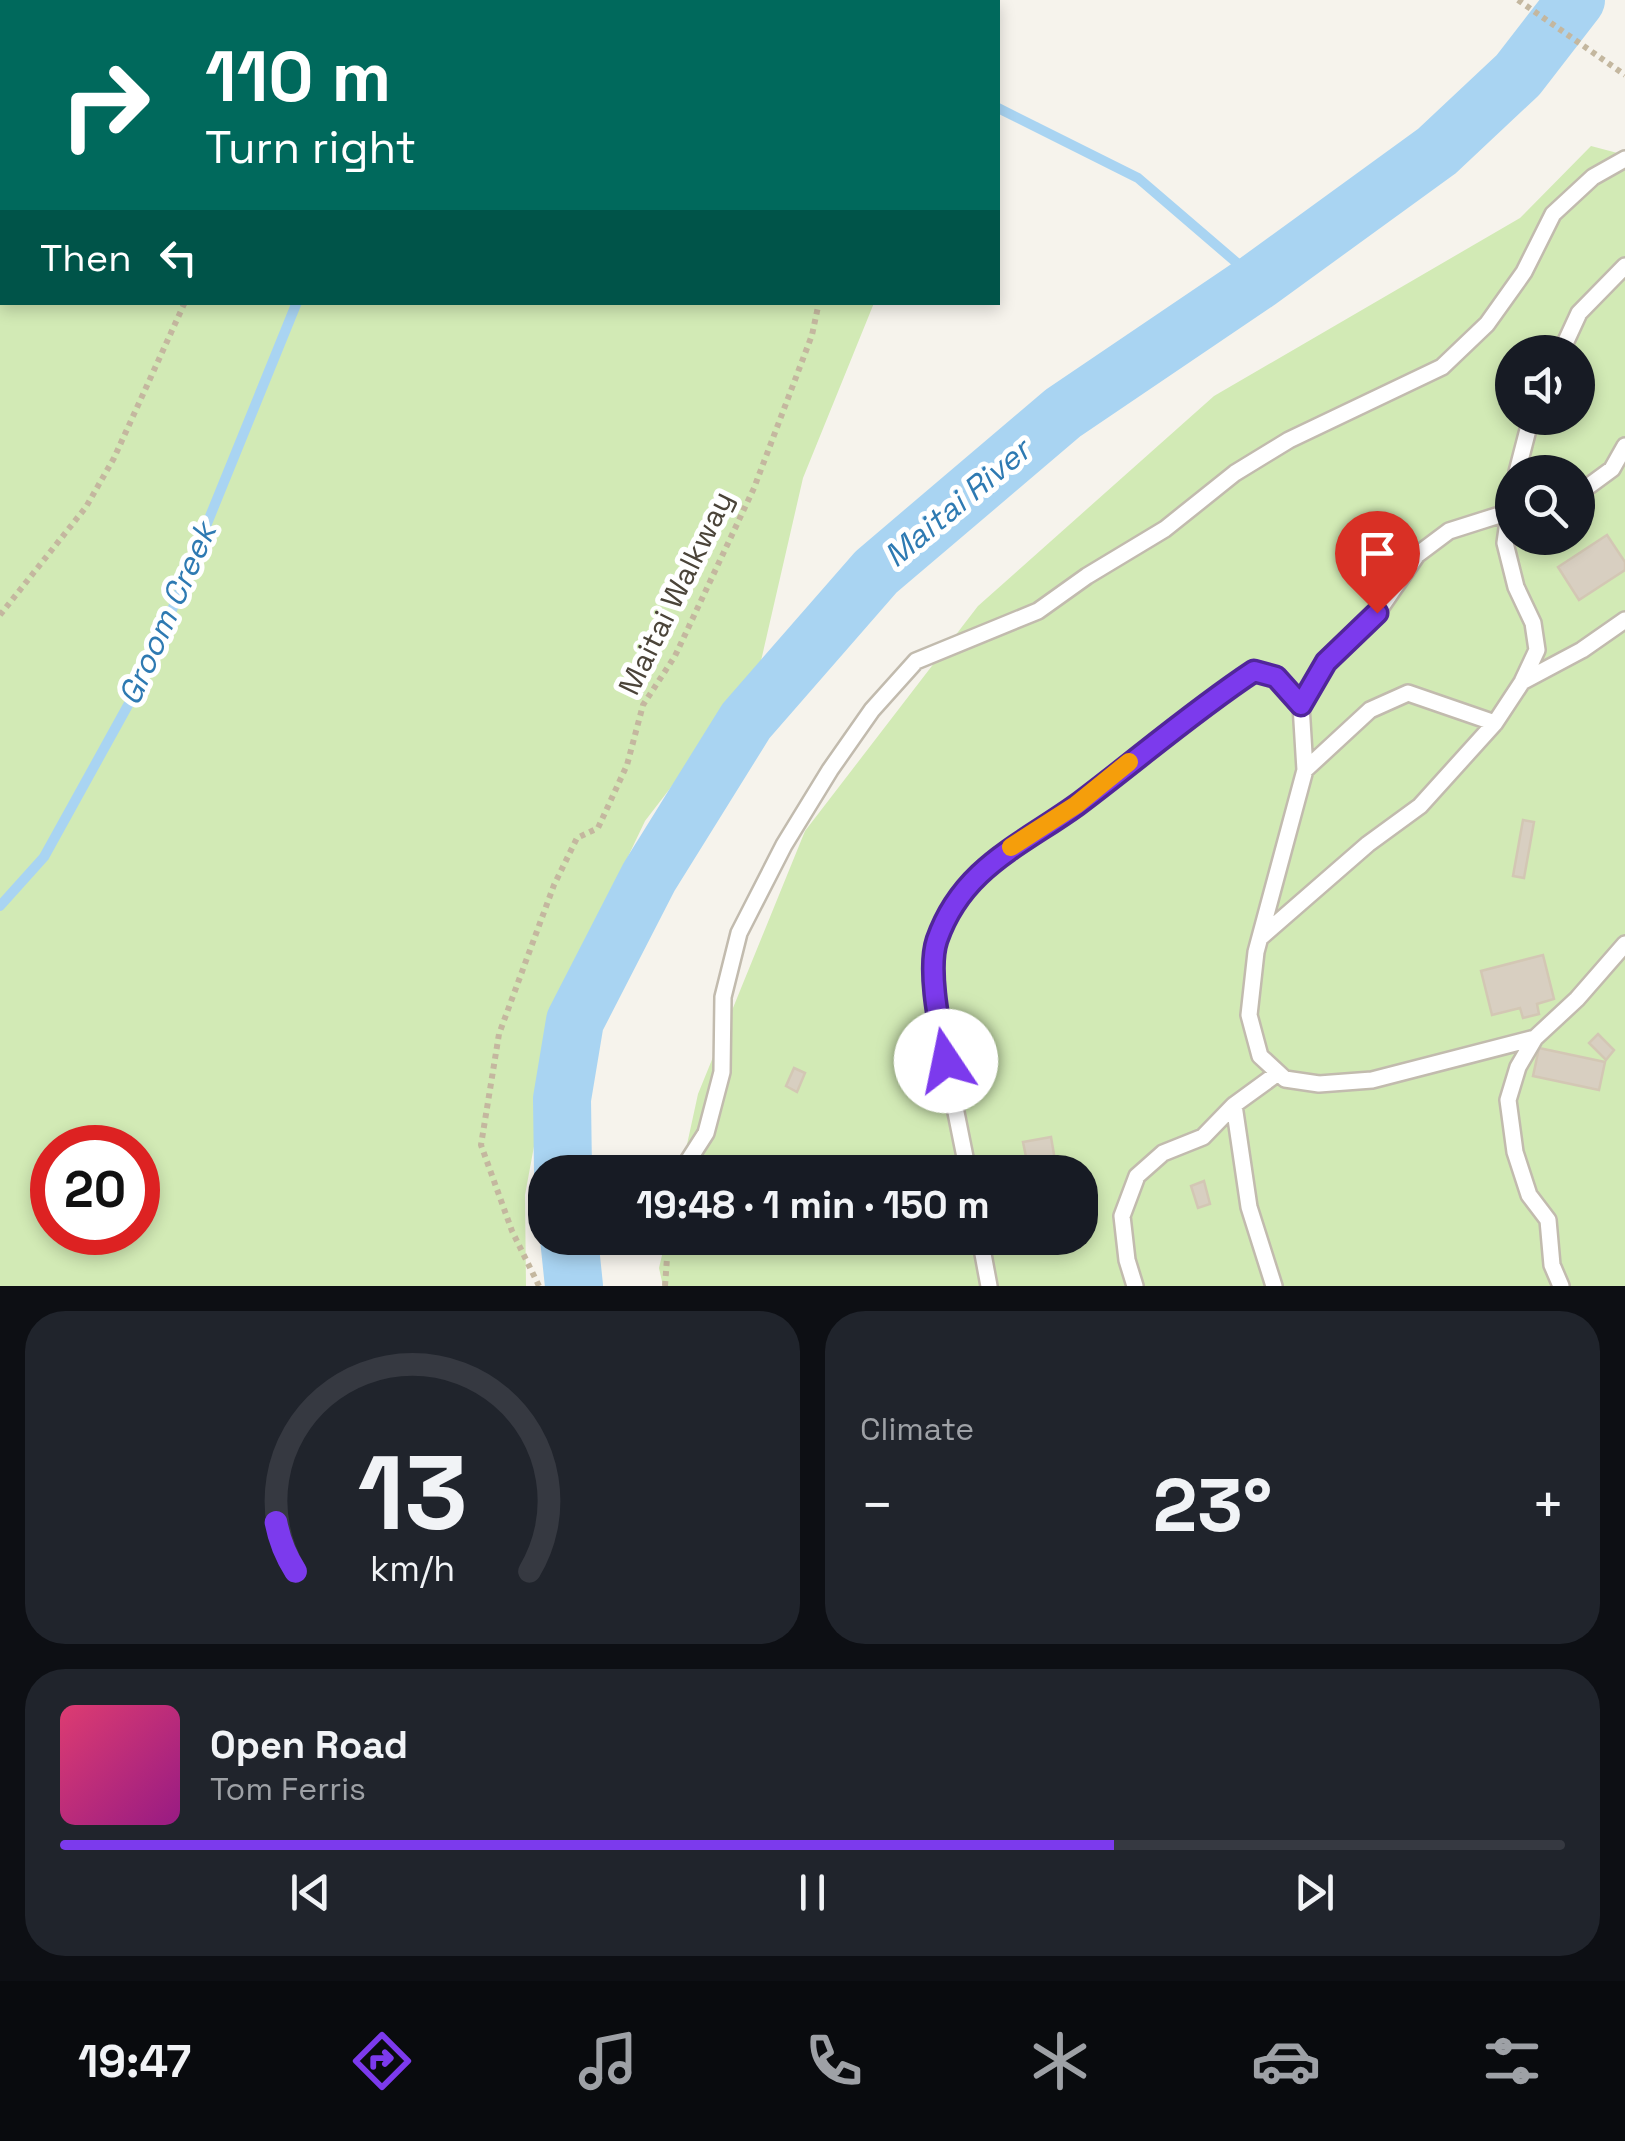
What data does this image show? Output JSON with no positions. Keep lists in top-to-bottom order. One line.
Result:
{"streets":{"path":["Maitai Walkway"]},"water":["Maitai River","Groom Creek"],"page":{"turn":["110 m","Turn right"],"then":"Then","limit":"20","trip":"19:48 · 1 min · 150 m","tile":"Climate","heat":["−","23°","+"],"song":["Open Road","Tom Ferris"],"tabs":"19:47","gauge":["13","km/h"]}}
